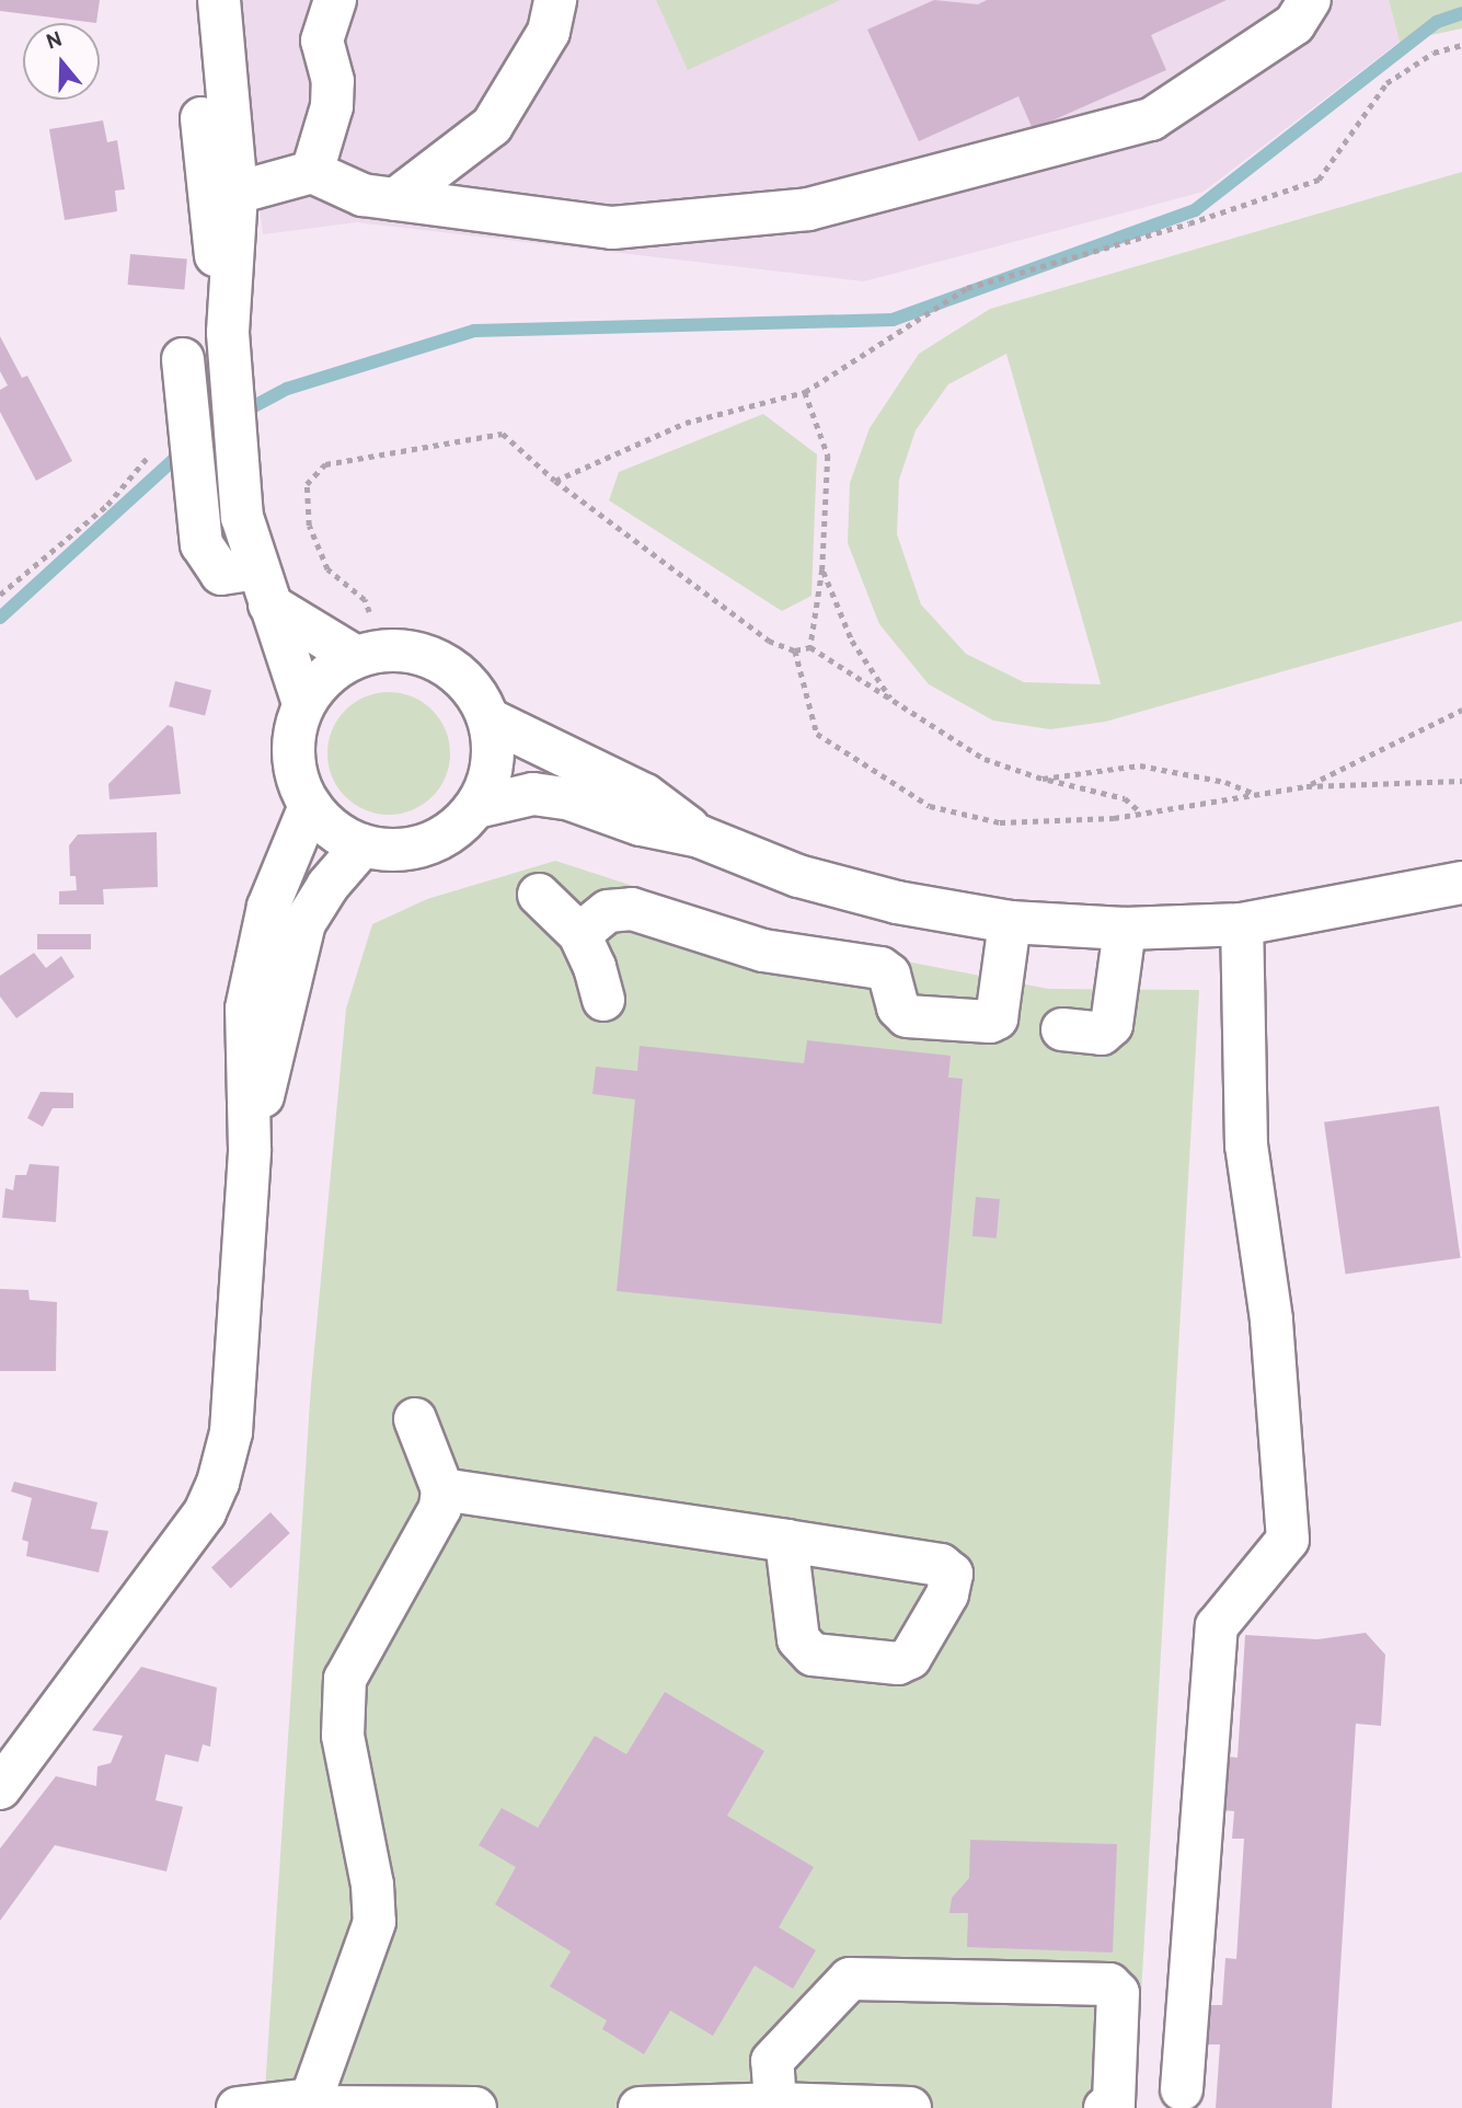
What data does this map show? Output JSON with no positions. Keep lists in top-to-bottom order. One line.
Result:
{"north":"top"}
